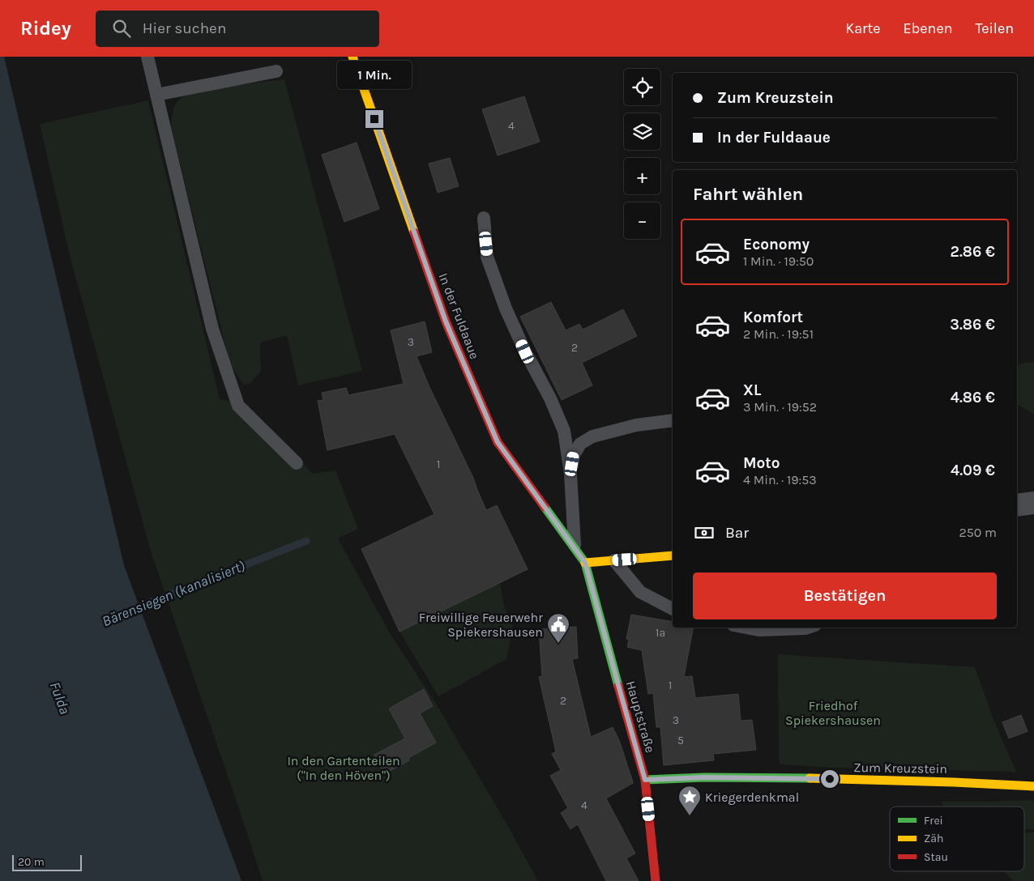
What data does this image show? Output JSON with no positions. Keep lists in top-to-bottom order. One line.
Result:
{"streets":{"street":["In der Fuldaaue","Hauptstraße","Zum Kreuzstein"]},"crossings":[["In der Fuldaaue","Hauptstraße"],["Hauptstraße","Zum Kreuzstein"]],"water":["Bärensiegen (kanalisiert)","Fulda"],"parks":["Friedhof Spiekershausen","In den Gartenteilen (\"In den Höven\")"],"places":{"public building":["Freiwillige Feuerwehr Spiekershausen"],"place":["Kriegerdenkmal"]},"house_numbers":["4","3","2","1","1a","1","2","3","5","4"],"legend":["Frei","Zäh","Stau"],"scale_bar":"20 m","page":{"header":"Ridey","search":"Hier suchen","nav":["Karte","Ebenen","Teilen"],"bubble":"1 Min.","map_buttons":["+","−"],"banner":["Zum Kreuzstein","In der Fuldaaue"],"heading":"Fahrt wählen","list":[{"name":"Economy","note":"1 Min. · 19:50","value":"2.86 €"},{"name":"Komfort","note":"2 Min. · 19:51","value":"3.86 €"},{"name":"XL","note":"3 Min. · 19:52","value":"4.86 €"},{"name":"Moto","note":"4 Min. · 19:53","value":"4.09 €"}],"pay":["Bar","250 m"],"buttons":"Bestätigen","scale":"20 m"}}
